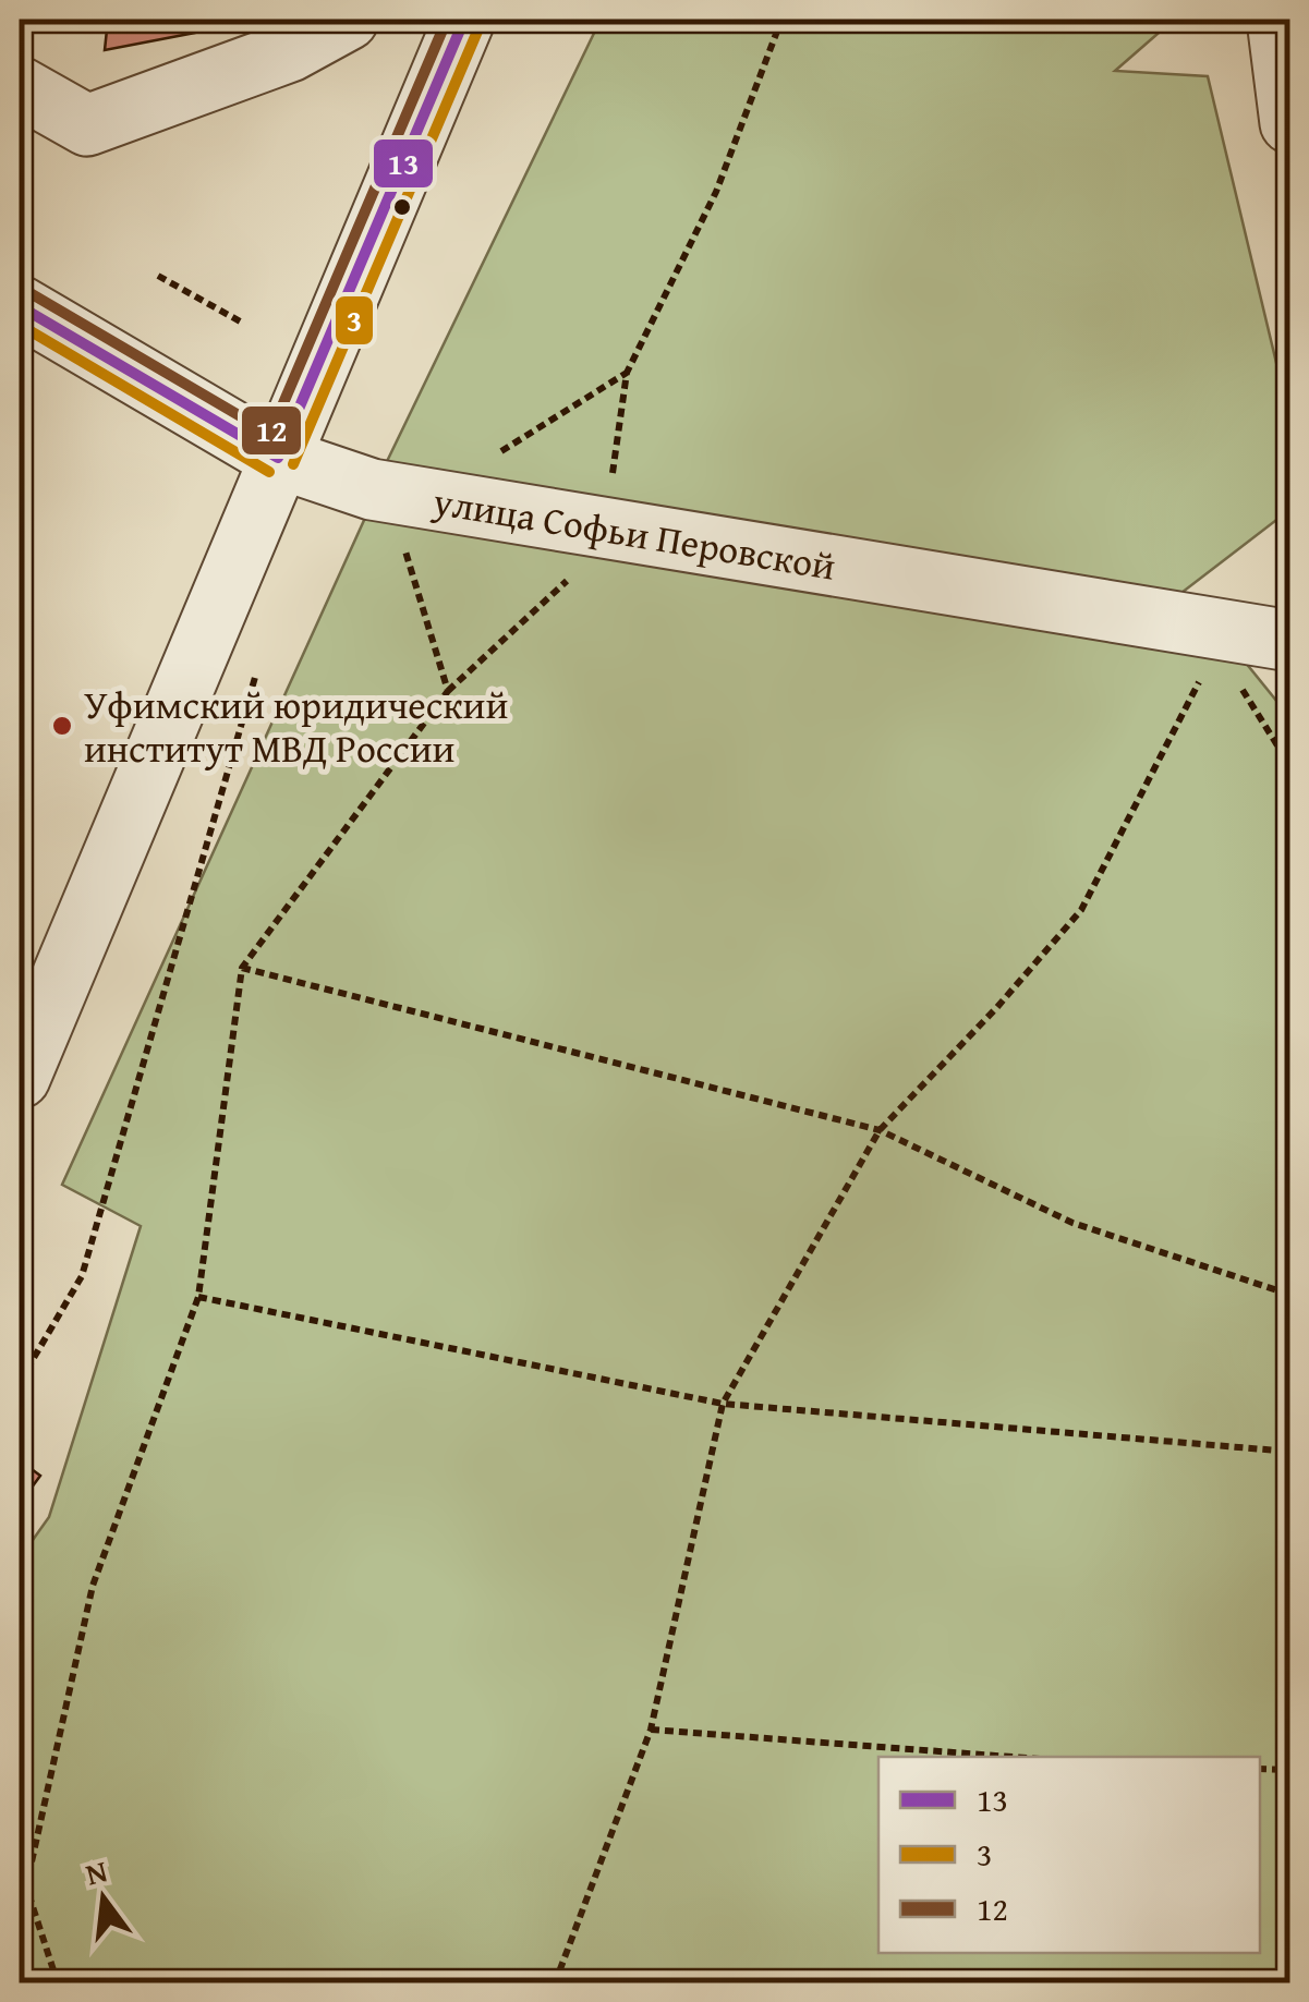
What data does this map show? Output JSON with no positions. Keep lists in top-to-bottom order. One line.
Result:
{"streets":{"street":["улица Софьи Перовской"]},"places":["Уфимский юридический институт МВД России"],"lines":["transit line 13","transit line 12","transit line 3"],"legend":["13","3","12"],"north":"top"}
